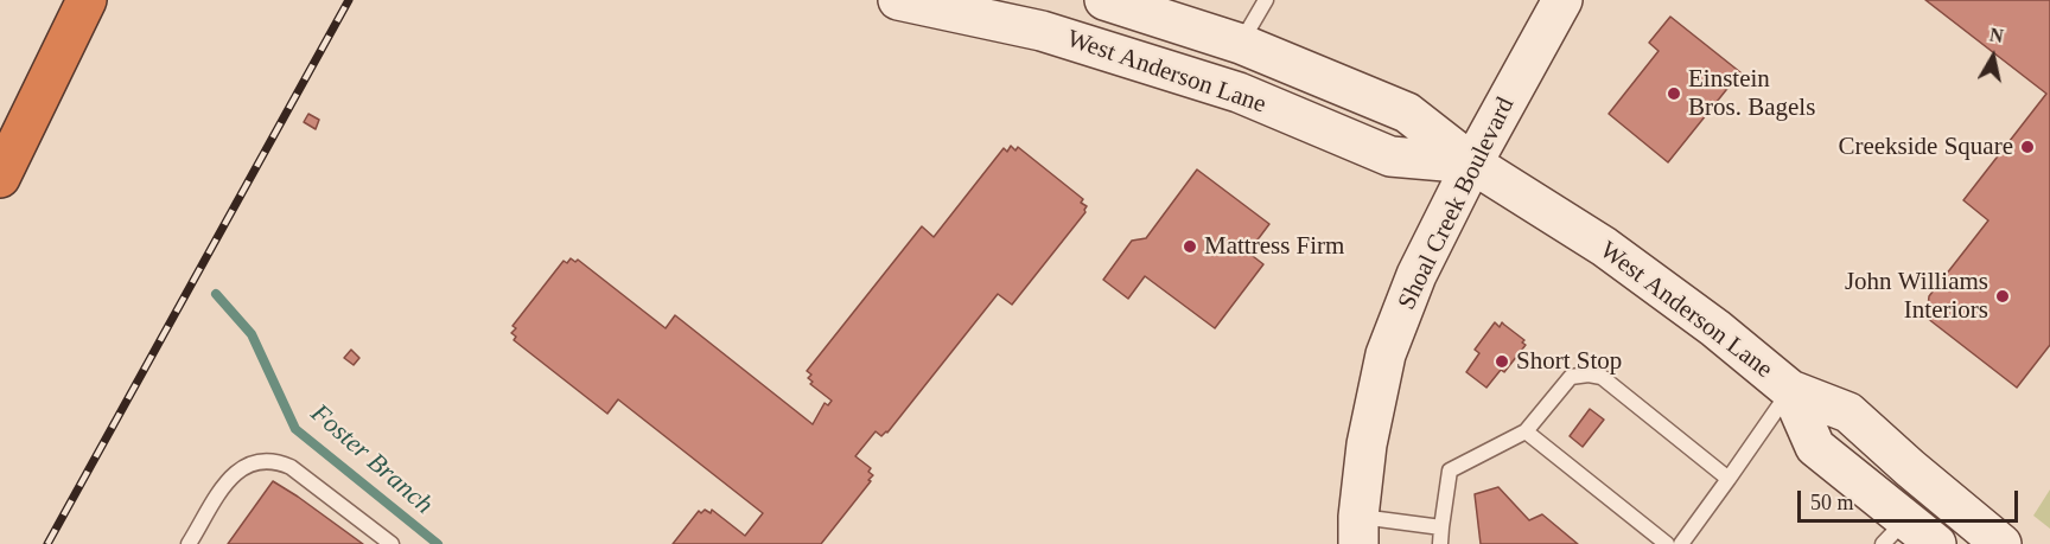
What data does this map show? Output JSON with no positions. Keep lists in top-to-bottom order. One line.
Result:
{"streets":{"main road":["West Anderson Lane","Shoal Creek Boulevard"]},"crossings":[["West Anderson Lane","Shoal Creek Boulevard"]],"water":["Foster Branch"],"places":["Einstein Bros. Bagels","Creekside Square","Mattress Firm","John Williams Interiors","Short Stop"],"scale_bar":"50 m","north":"top"}
